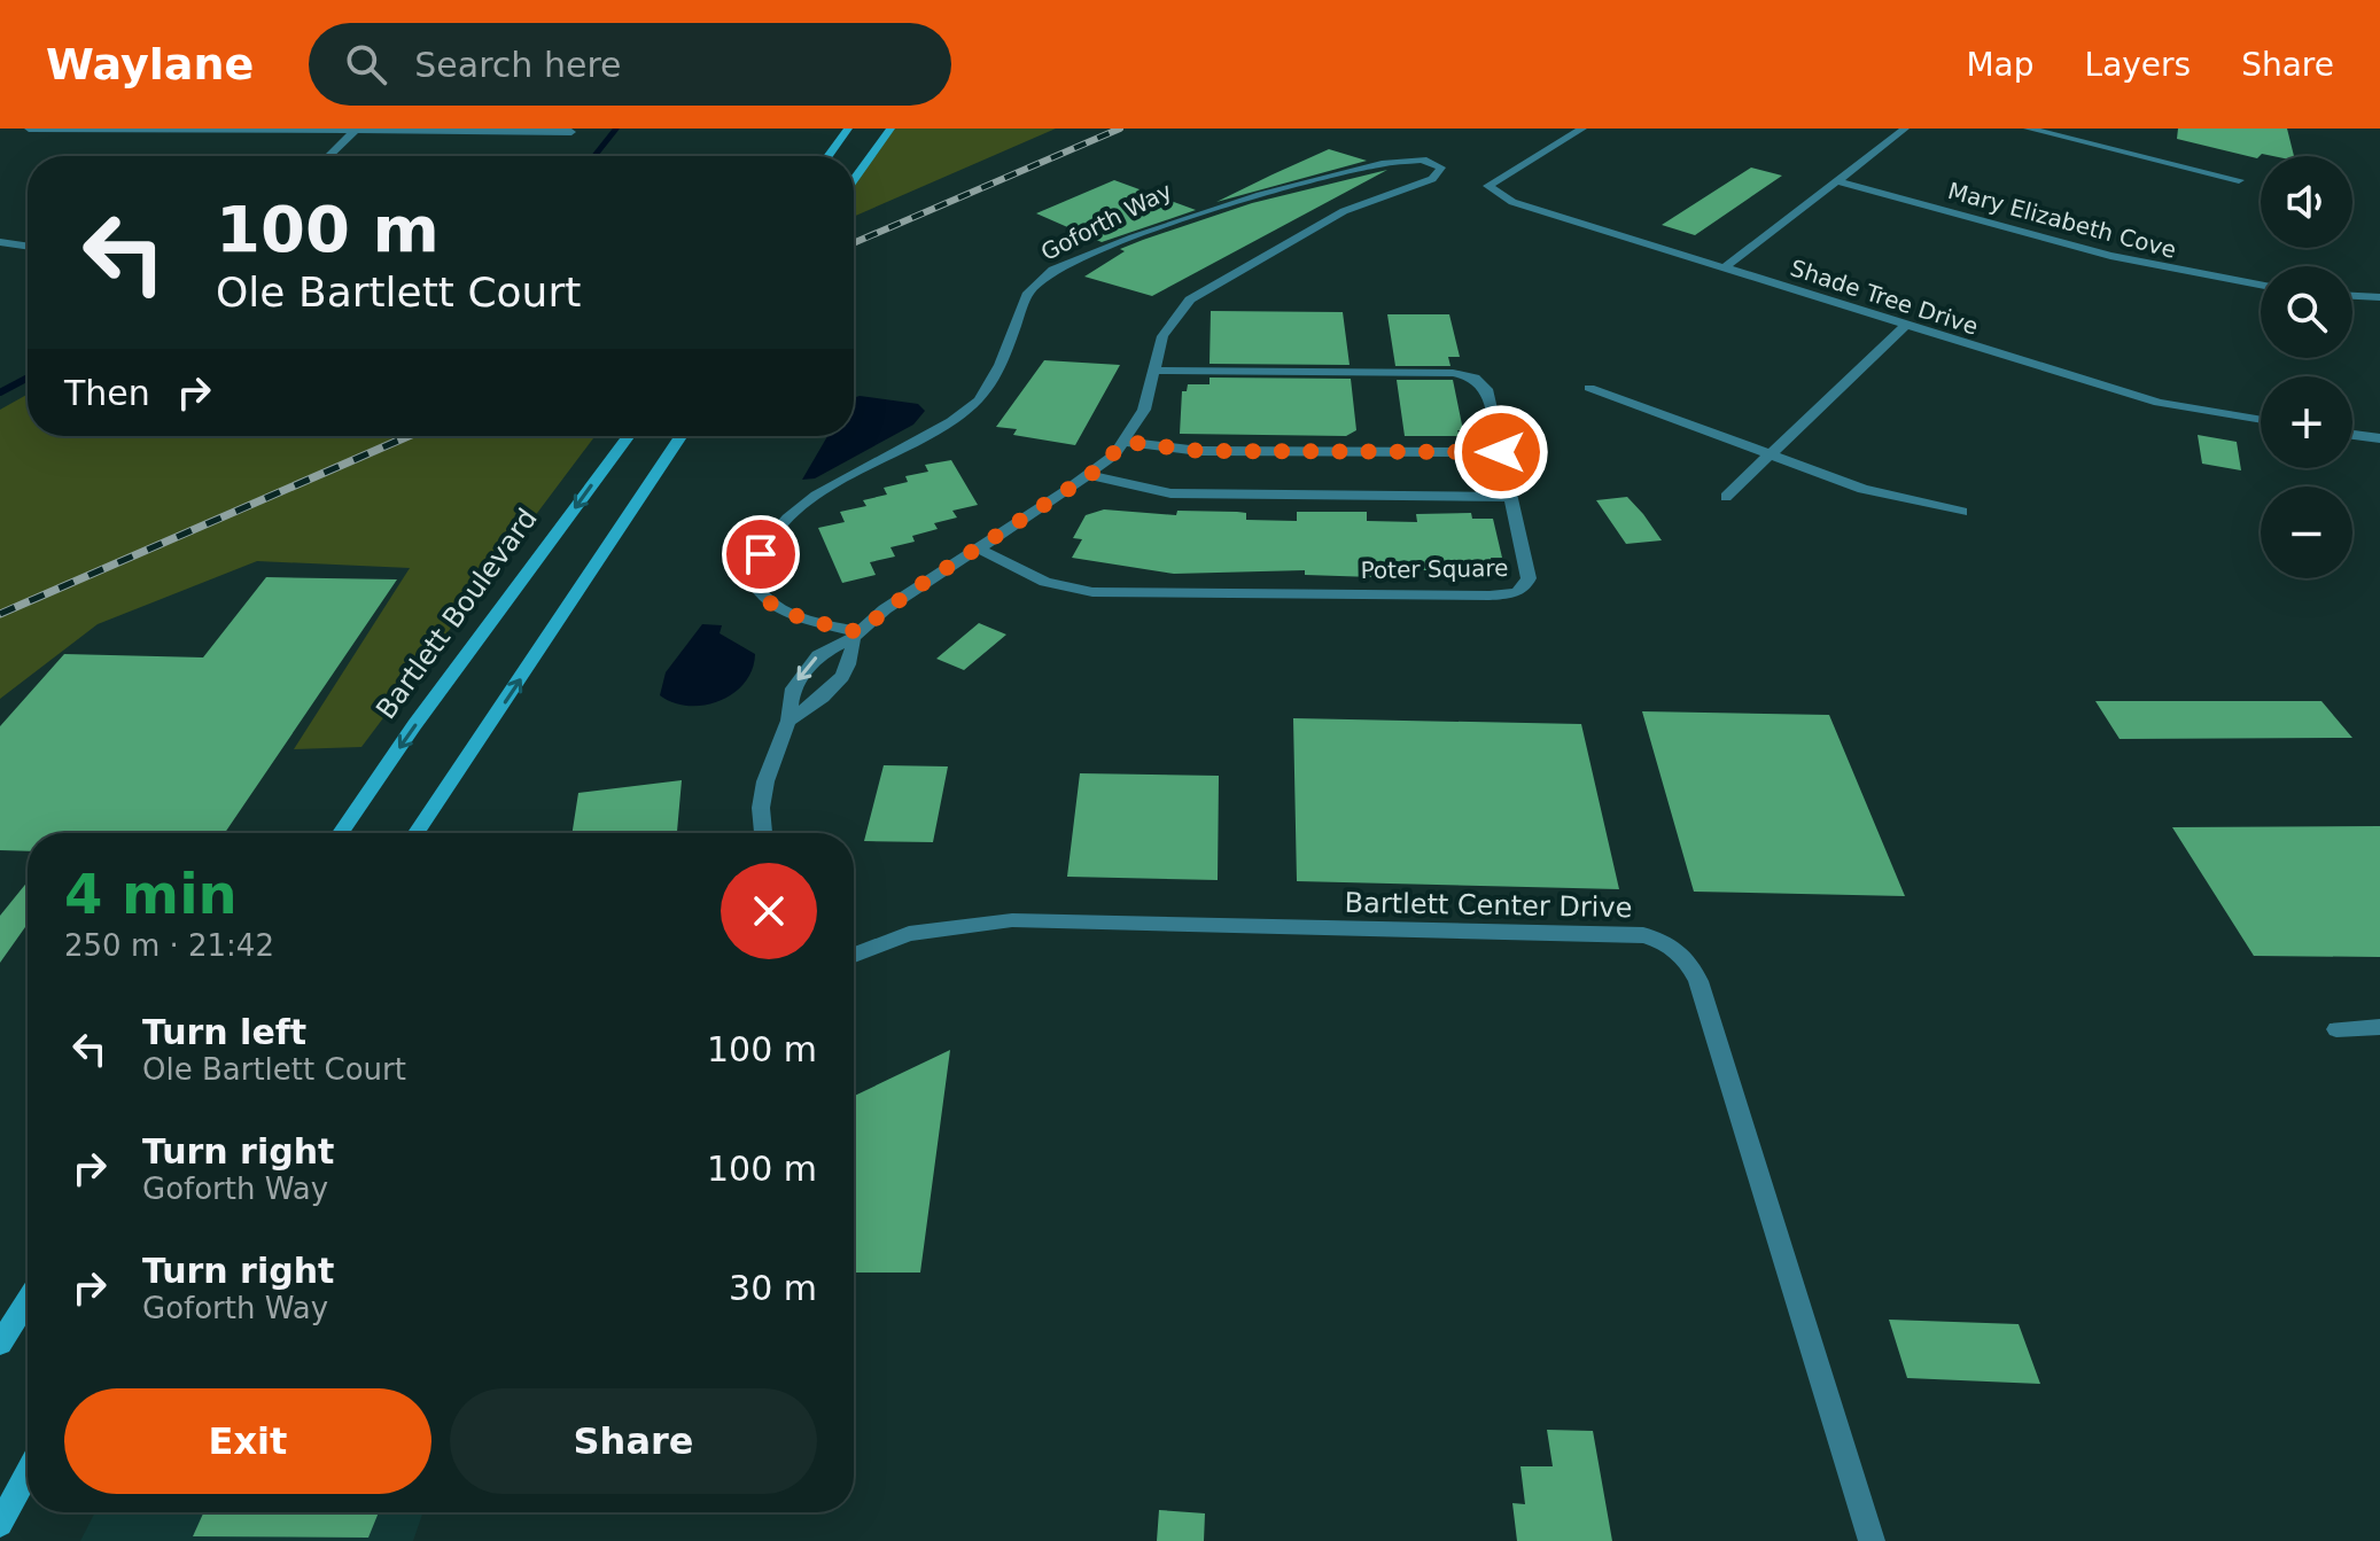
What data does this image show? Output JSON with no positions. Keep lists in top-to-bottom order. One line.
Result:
{"streets":{"main road":["Bartlett Boulevard"],"street":["Mary Elizabeth Cove","Goforth Way","Shade Tree Drive","Poter Square","Bartlett Center Drive"]},"page":{"header":"Waylane","search":"Search here","nav":["Map","Layers","Share"],"map_buttons":["+","−"],"turn":["100 m","Ole Bartlett Court"],"then":"Then","heading":["4 min","250 m · 21:42"],"list":[{"name":"Turn left","note":"Ole Bartlett Court","value":"100 m"},{"name":"Turn right","note":"Goforth Way","value":"100 m"},{"name":"Turn right","note":"Goforth Way","value":"30 m"}],"buttons":["Exit","Share"]}}
